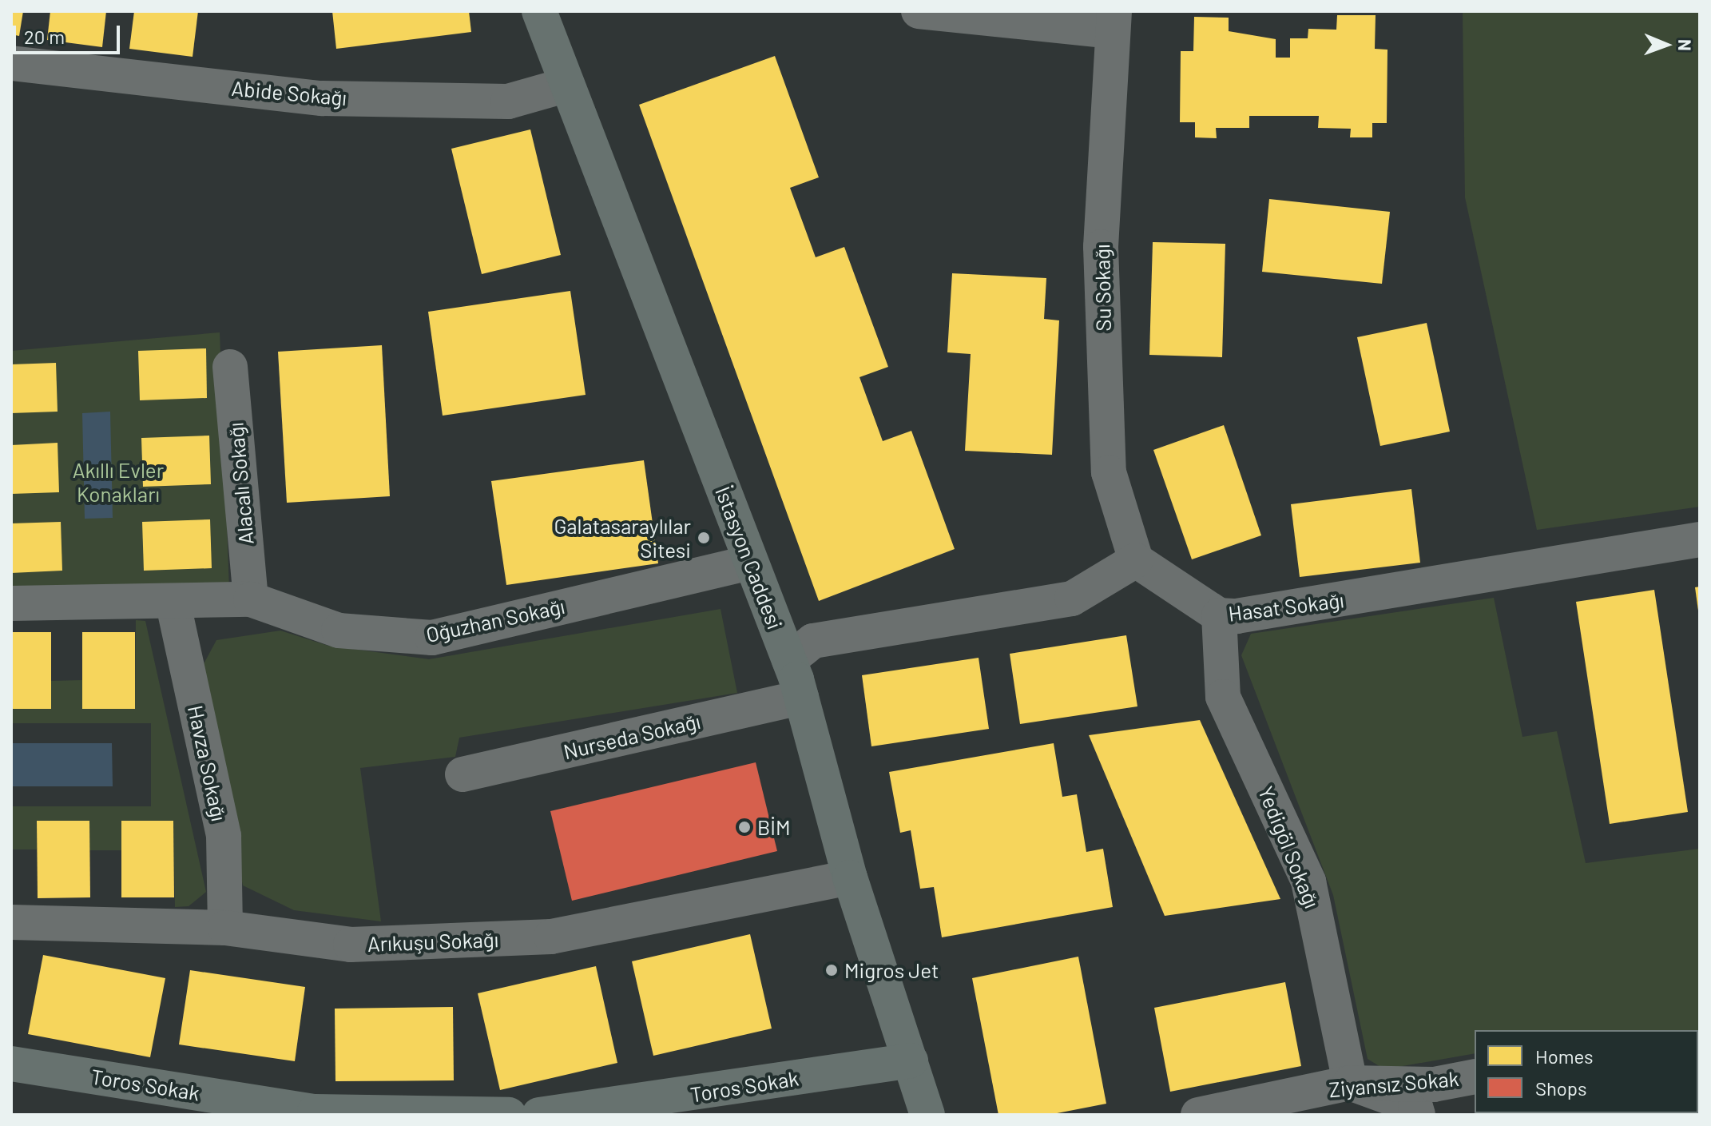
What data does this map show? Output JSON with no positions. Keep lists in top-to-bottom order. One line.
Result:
{"streets":{"street":["Abide Sokağı","Su Sokağı","Alacalı Sokağı","İstasyon Caddesi","Hasat Sokağı","Oğuzhan Sokağı","Nurseda Sokağı","Havza Sokağı","Yedigöl Sokağı","Arıkuşu Sokağı","Ziyansız Sokak","Toros Sokak"]},"crossings":[["Abide Sokağı","İstasyon Caddesi"],["Su Sokağı","Hasat Sokağı"],["Alacalı Sokağı","Oğuzhan Sokağı"],["İstasyon Caddesi","Oğuzhan Sokağı"],["İstasyon Caddesi","Nurseda Sokağı"],["İstasyon Caddesi","Arıkuşu Sokağı"],["İstasyon Caddesi","Toros Sokak"],["Hasat Sokağı","Yedigöl Sokağı"],["Oğuzhan Sokağı","Havza Sokağı"],["Havza Sokağı","Arıkuşu Sokağı"],["Yedigöl Sokağı","Ziyansız Sokak"]],"parks":["Akıllı Evler Konakları"],"places":["Galatasaraylılar Sitesi","BİM","Migros Jet"],"legend":["Homes","Shops"],"scale_bar":"20 m","north":"right"}
